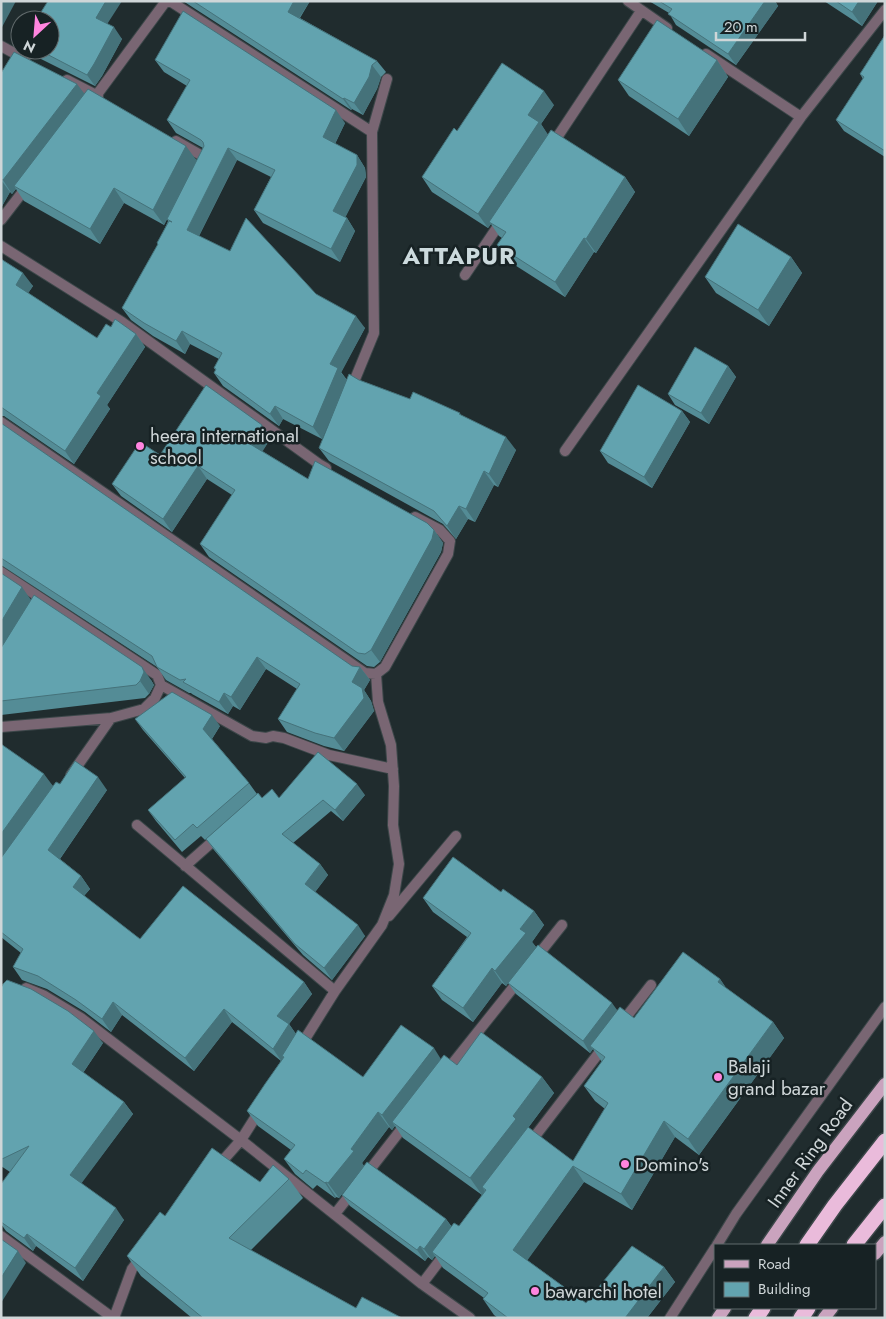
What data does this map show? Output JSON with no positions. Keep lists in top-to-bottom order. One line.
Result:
{"streets":{"main road":["Inner Ring Road"]},"districts":["ATTAPUR"],"places":["heera international school","Balaji grand bazar","Domino's","bawarchi hotel"],"legend":["Road","Building"],"scale_bar":"20 m","north":"bottom left"}
